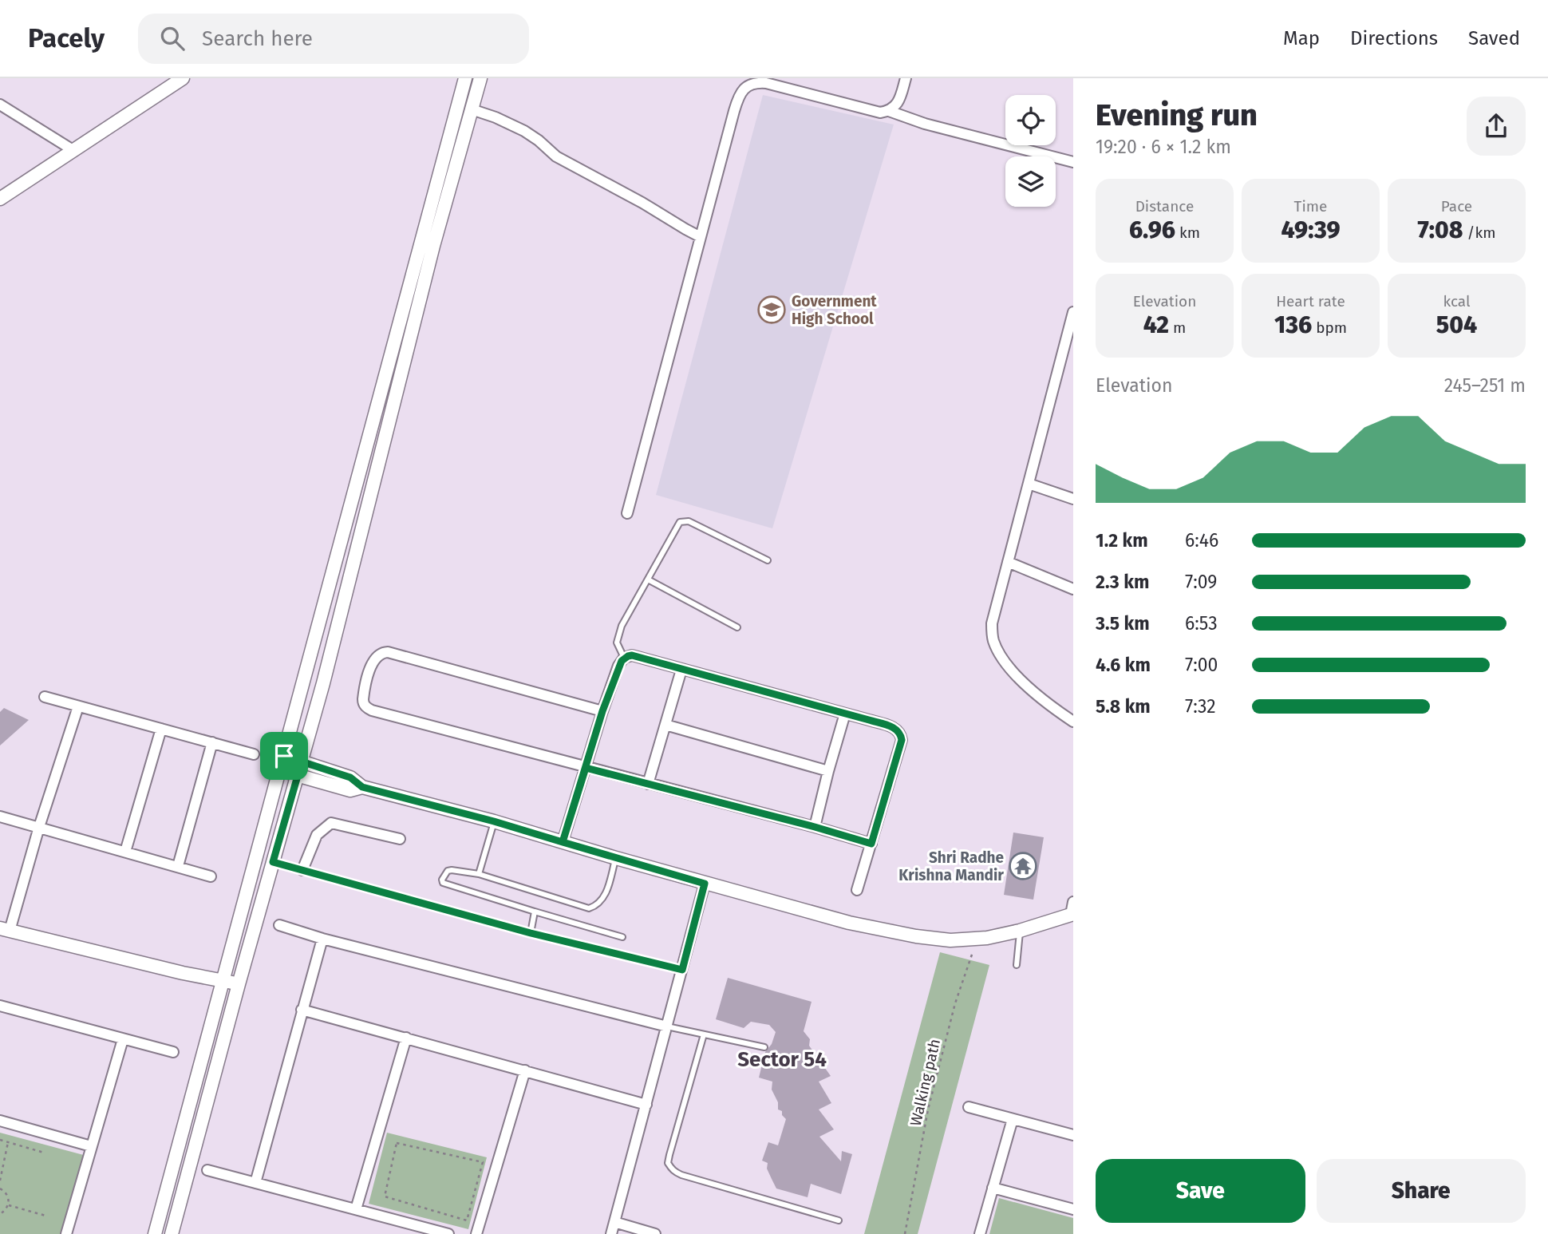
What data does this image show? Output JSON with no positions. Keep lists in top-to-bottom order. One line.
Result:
{"streets":{"path":["Walking path"]},"districts":["Sector 54"],"places":{"school or university":["Government High School"],"temple":["Shri Radhe Krishna Mandir"]},"page":{"header":"Pacely","search":"Search here","nav":["Map","Directions","Saved"],"heading":["Evening run","19:20 · 6 × 1.2 km"],"stats":[["Distance","6.96 km"],["Time","49:39"],["Pace","7:08 /km"],["Elevation","42 m"],["Heart rate","136 bpm"],["kcal","504"]],"chart":["Elevation","245–251 m"],"list":[{"name":"1.2 km","note":"6:46"},{"name":"2.3 km","note":"7:09"},{"name":"3.5 km","note":"6:53"},{"name":"4.6 km","note":"7:00"},{"name":"5.8 km","note":"7:32"}],"buttons":["Save","Share"]}}
